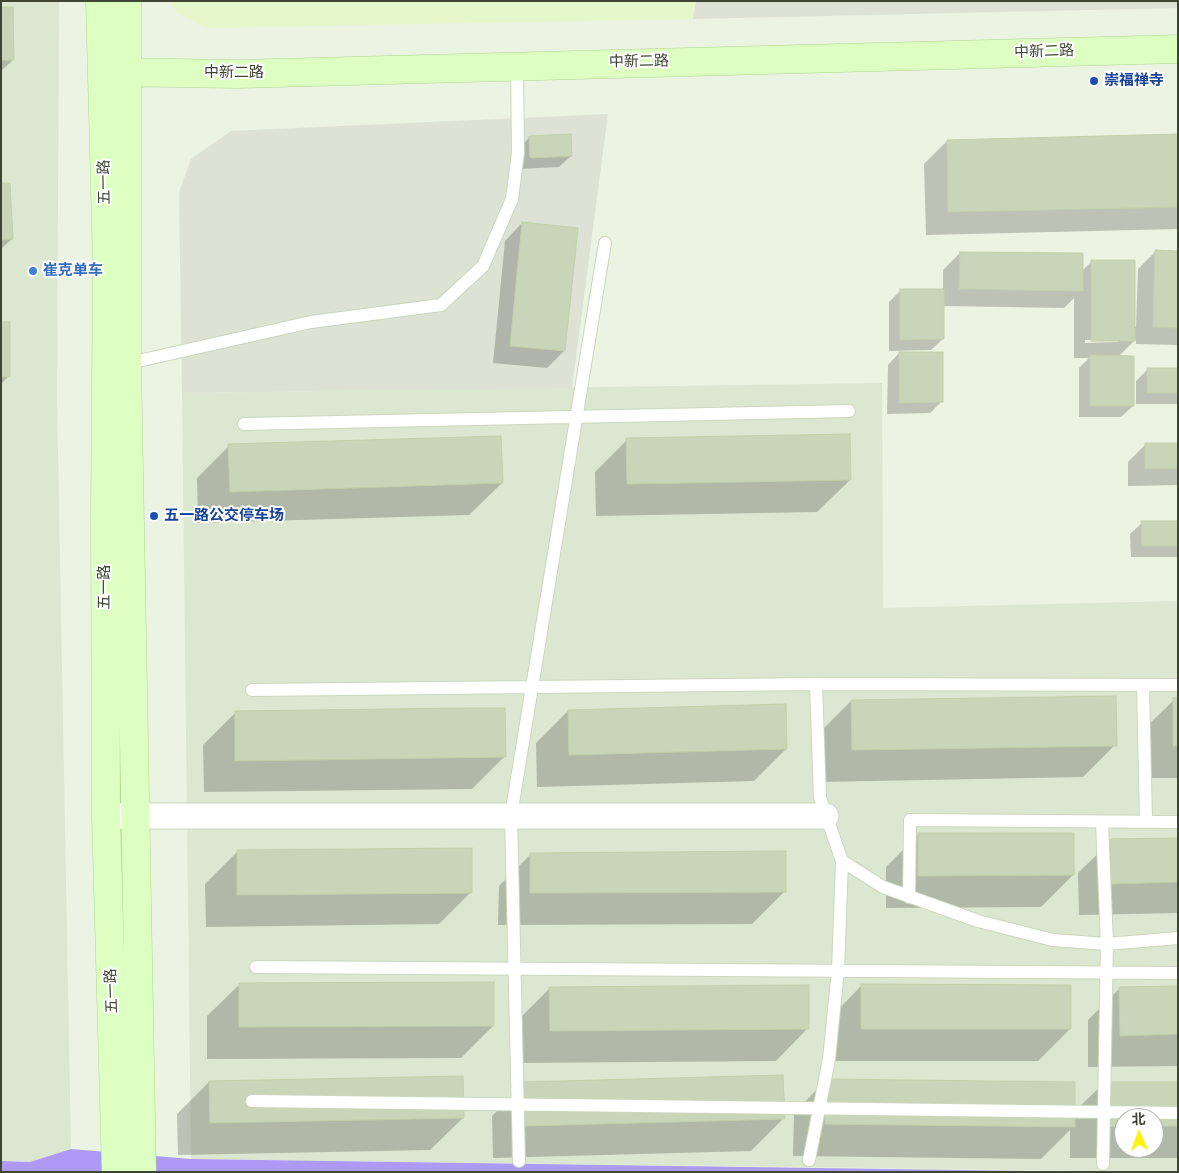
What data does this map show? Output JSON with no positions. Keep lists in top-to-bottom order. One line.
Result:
{"streets":{"main road":["中新二路","五一路"]},"crossings":[["中新二路","五一路"]],"places":["崇福禅寺","崔克单车","五一路公交停车场"],"north":"top"}
